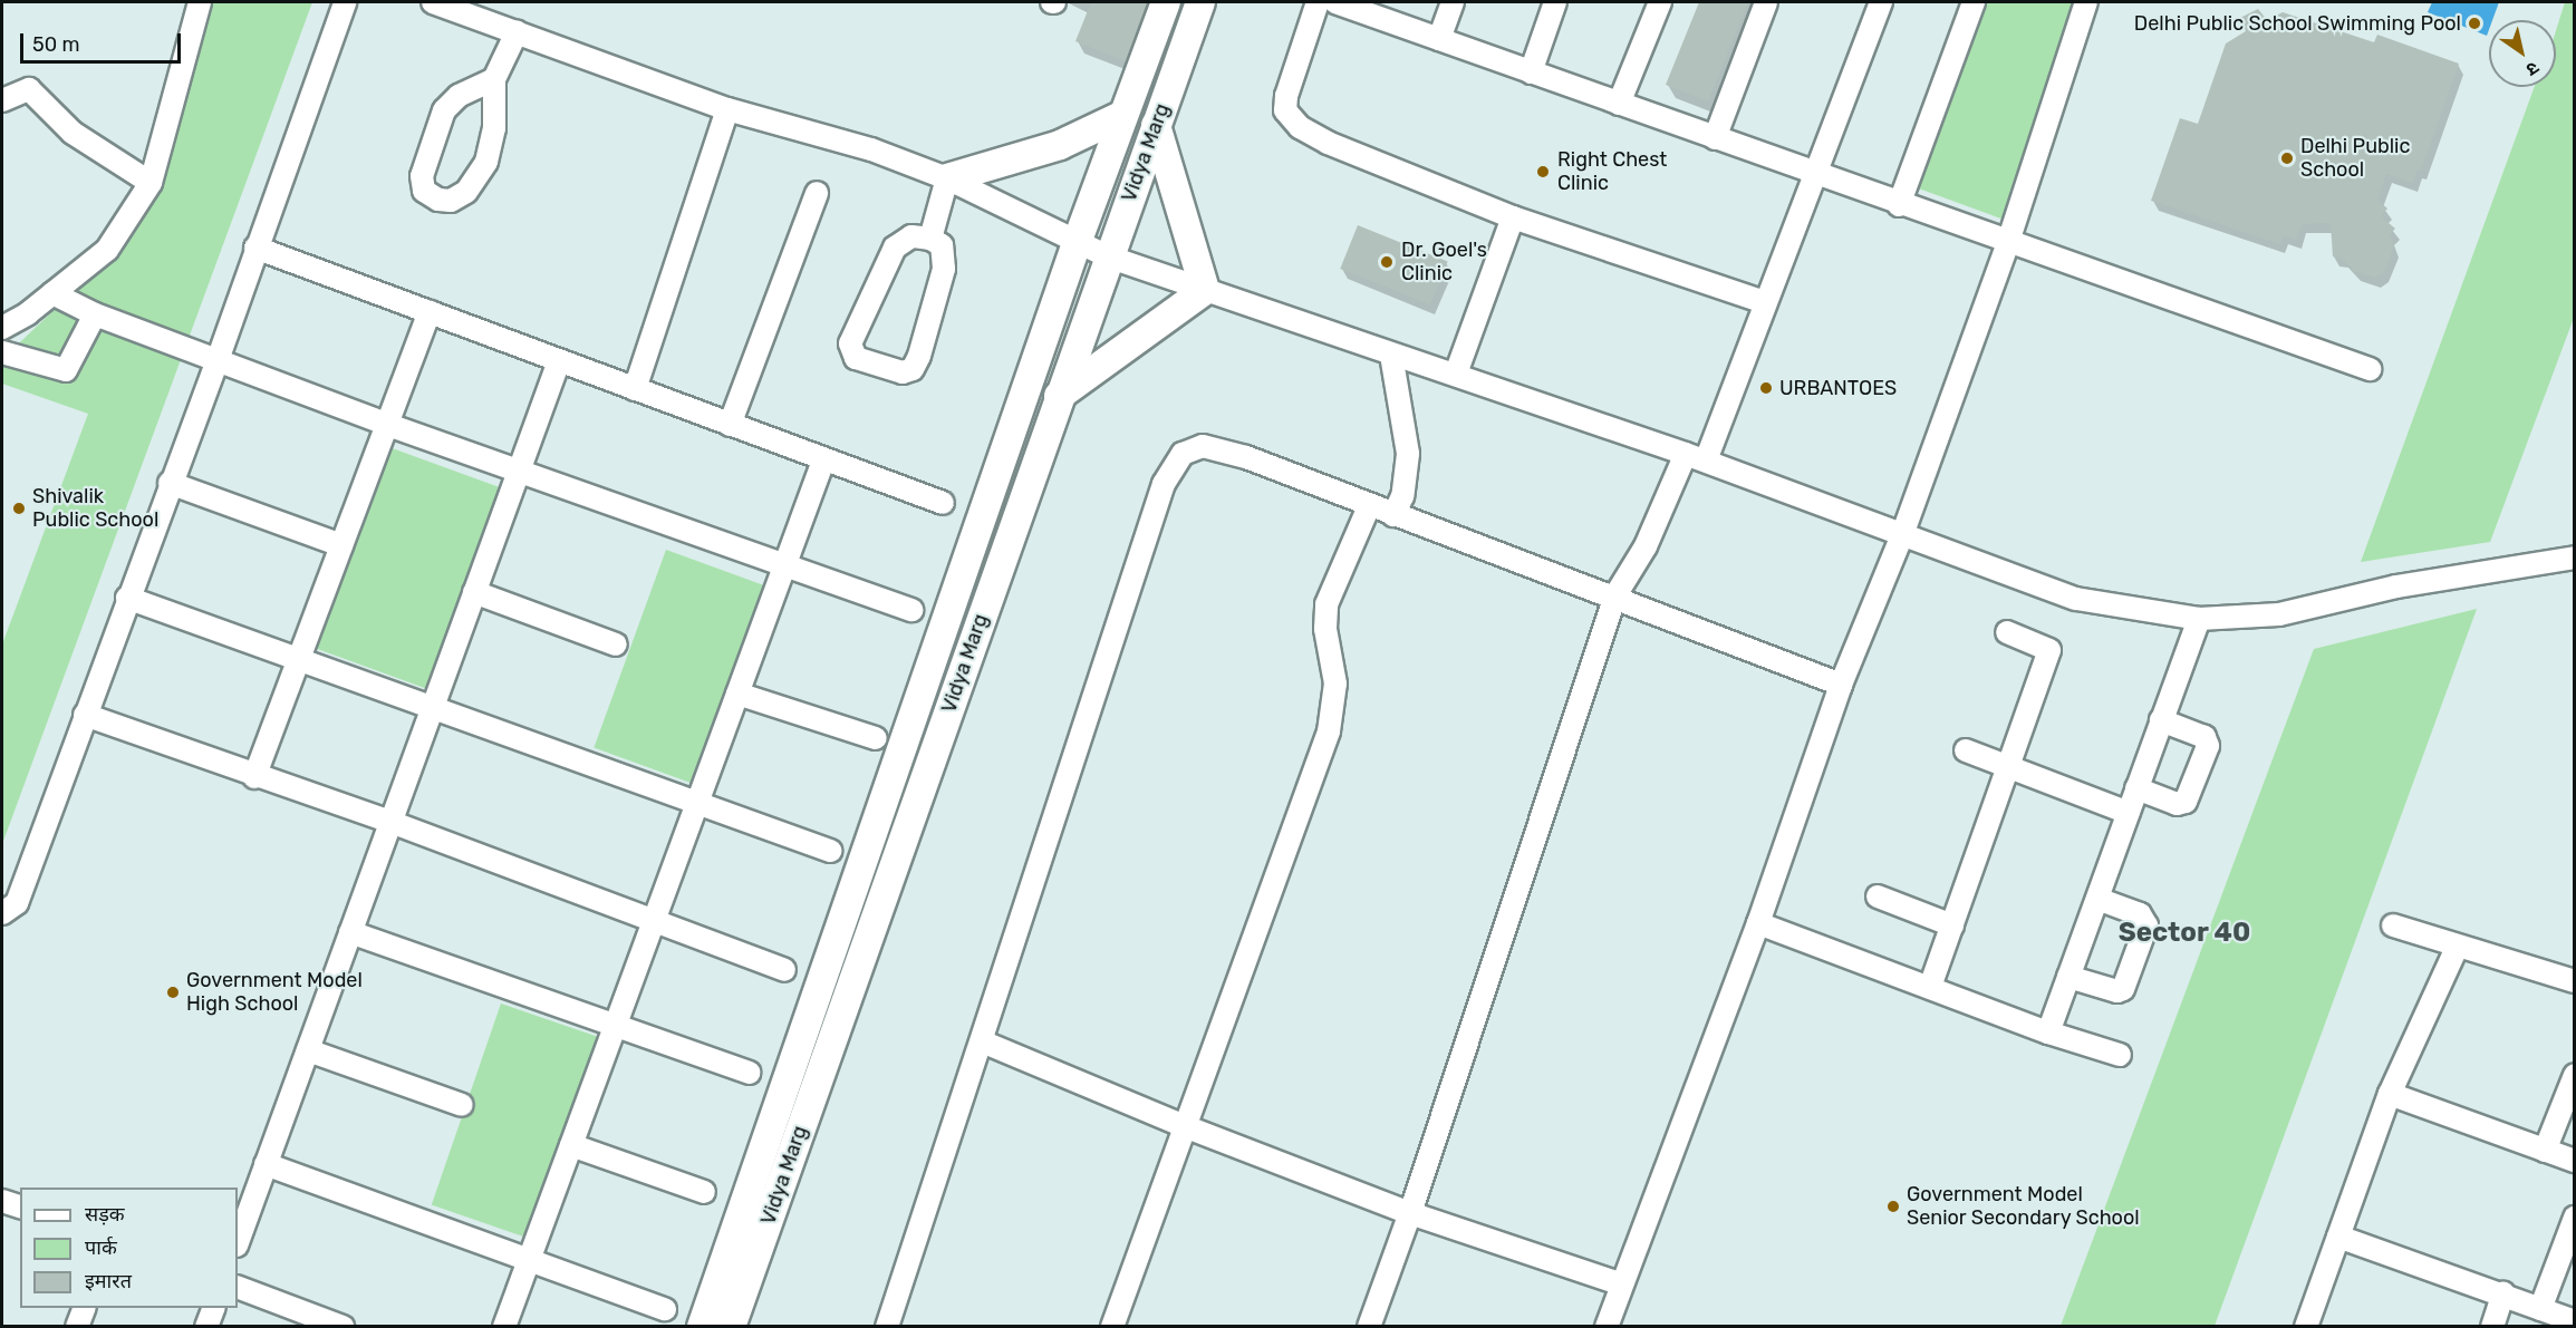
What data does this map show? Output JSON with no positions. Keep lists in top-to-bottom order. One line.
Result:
{"streets":{"main road":["Vidya Marg"]},"districts":["Sector 40"],"places":["Delhi Public School Swimming Pool","Delhi Public School","Right Chest Clinic","Dr. Goel's Clinic","URBANTOES","Shivalik Public School","Government Model High School","Government Model Senior Secondary School"],"legend":["सड़क","पार्क","इमारत"],"scale_bar":"50 m","north":"bottom right"}
